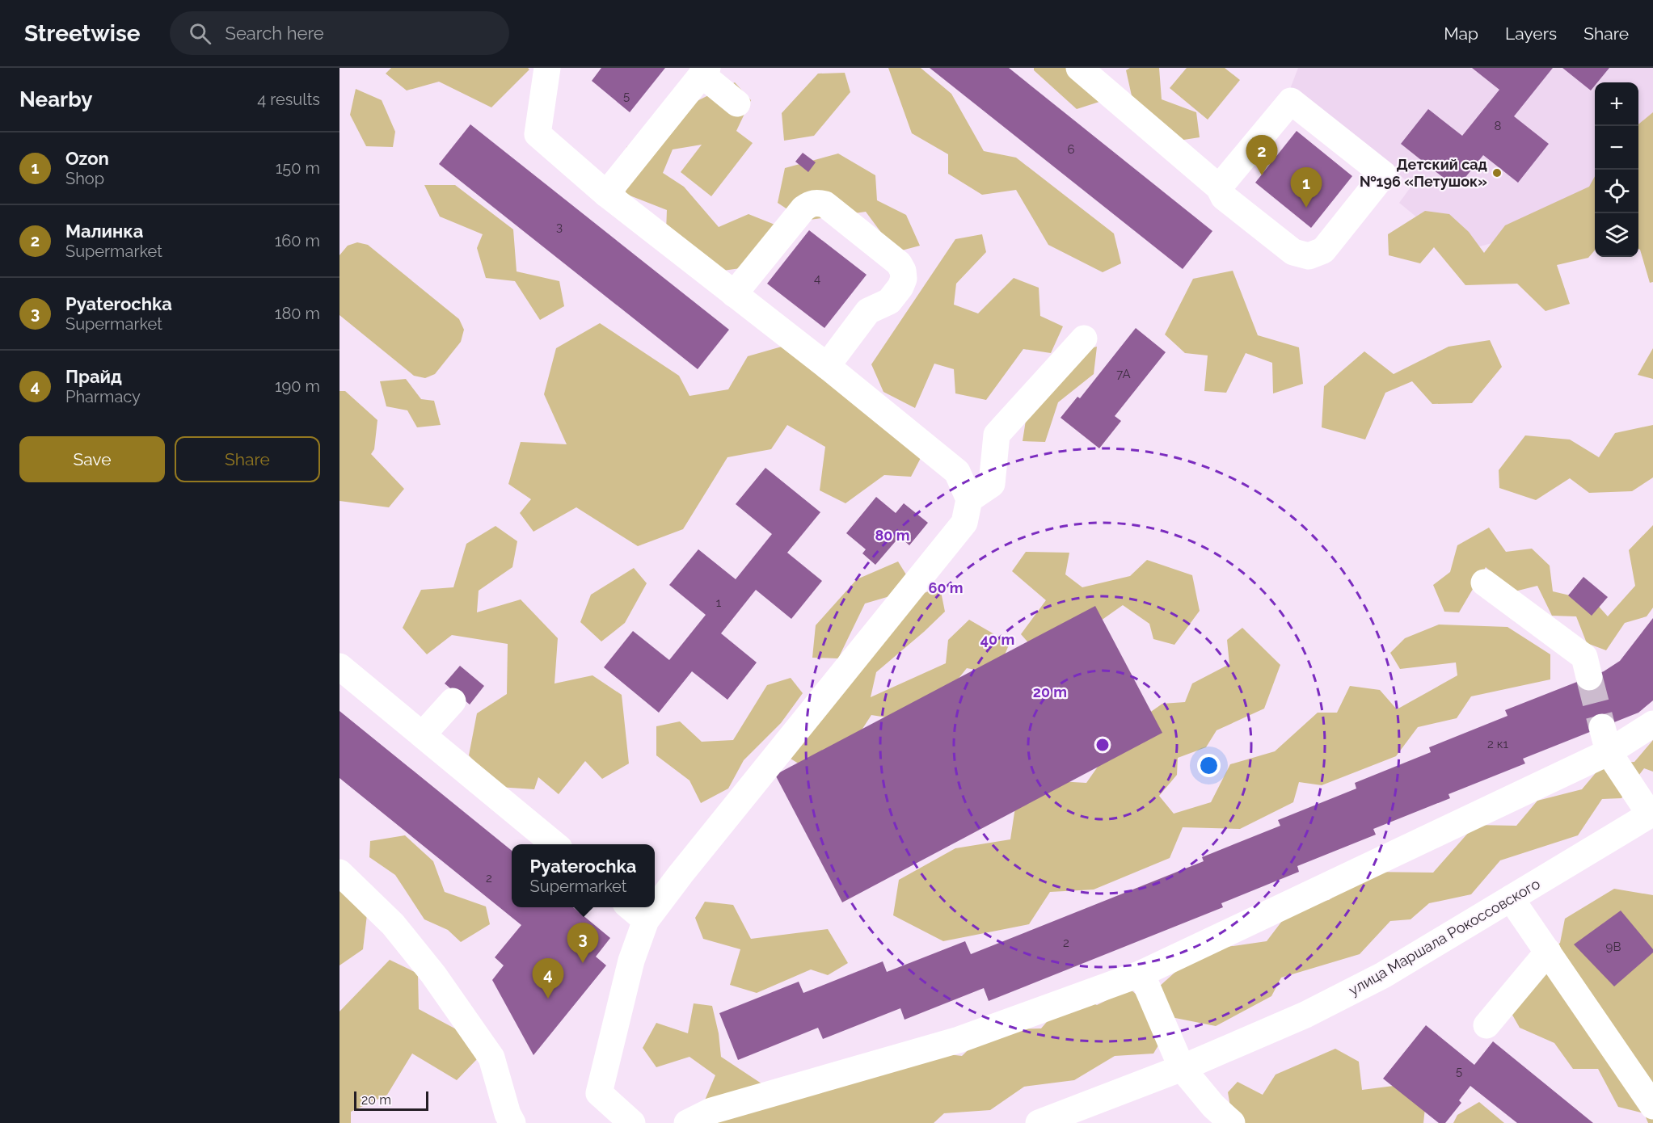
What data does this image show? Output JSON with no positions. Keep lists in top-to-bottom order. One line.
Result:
{"streets":{"street":["улица Маршала Рокоссовского"]},"places":["Детский сад №196 «Петушок»"],"house_numbers":["5","8","6","3","4","7А","1","2 к1","2","2","9В","5"],"scale_bar":"20 m","page":{"header":"Streetwise","search":"Search here","nav":["Map","Layers","Share"],"heading":["Nearby","4 results"],"map_buttons":["+","−"],"list":[{"mark":"1","name":"Ozon","note":"Shop","value":"150 m"},{"mark":"2","name":"Малинка","note":"Supermarket","value":"160 m"},{"mark":"3","name":"Pyaterochka","note":"Supermarket","value":"180 m"},{"mark":"4","name":"Прайд","note":"Pharmacy","value":"190 m"}],"pins":["2","1","3","4"],"buttons":["Save","Share"],"popup":["Pyaterochka","Supermarket"],"scale":"20 m"},"rings":["80 m","60 m","40 m","20 m"]}
